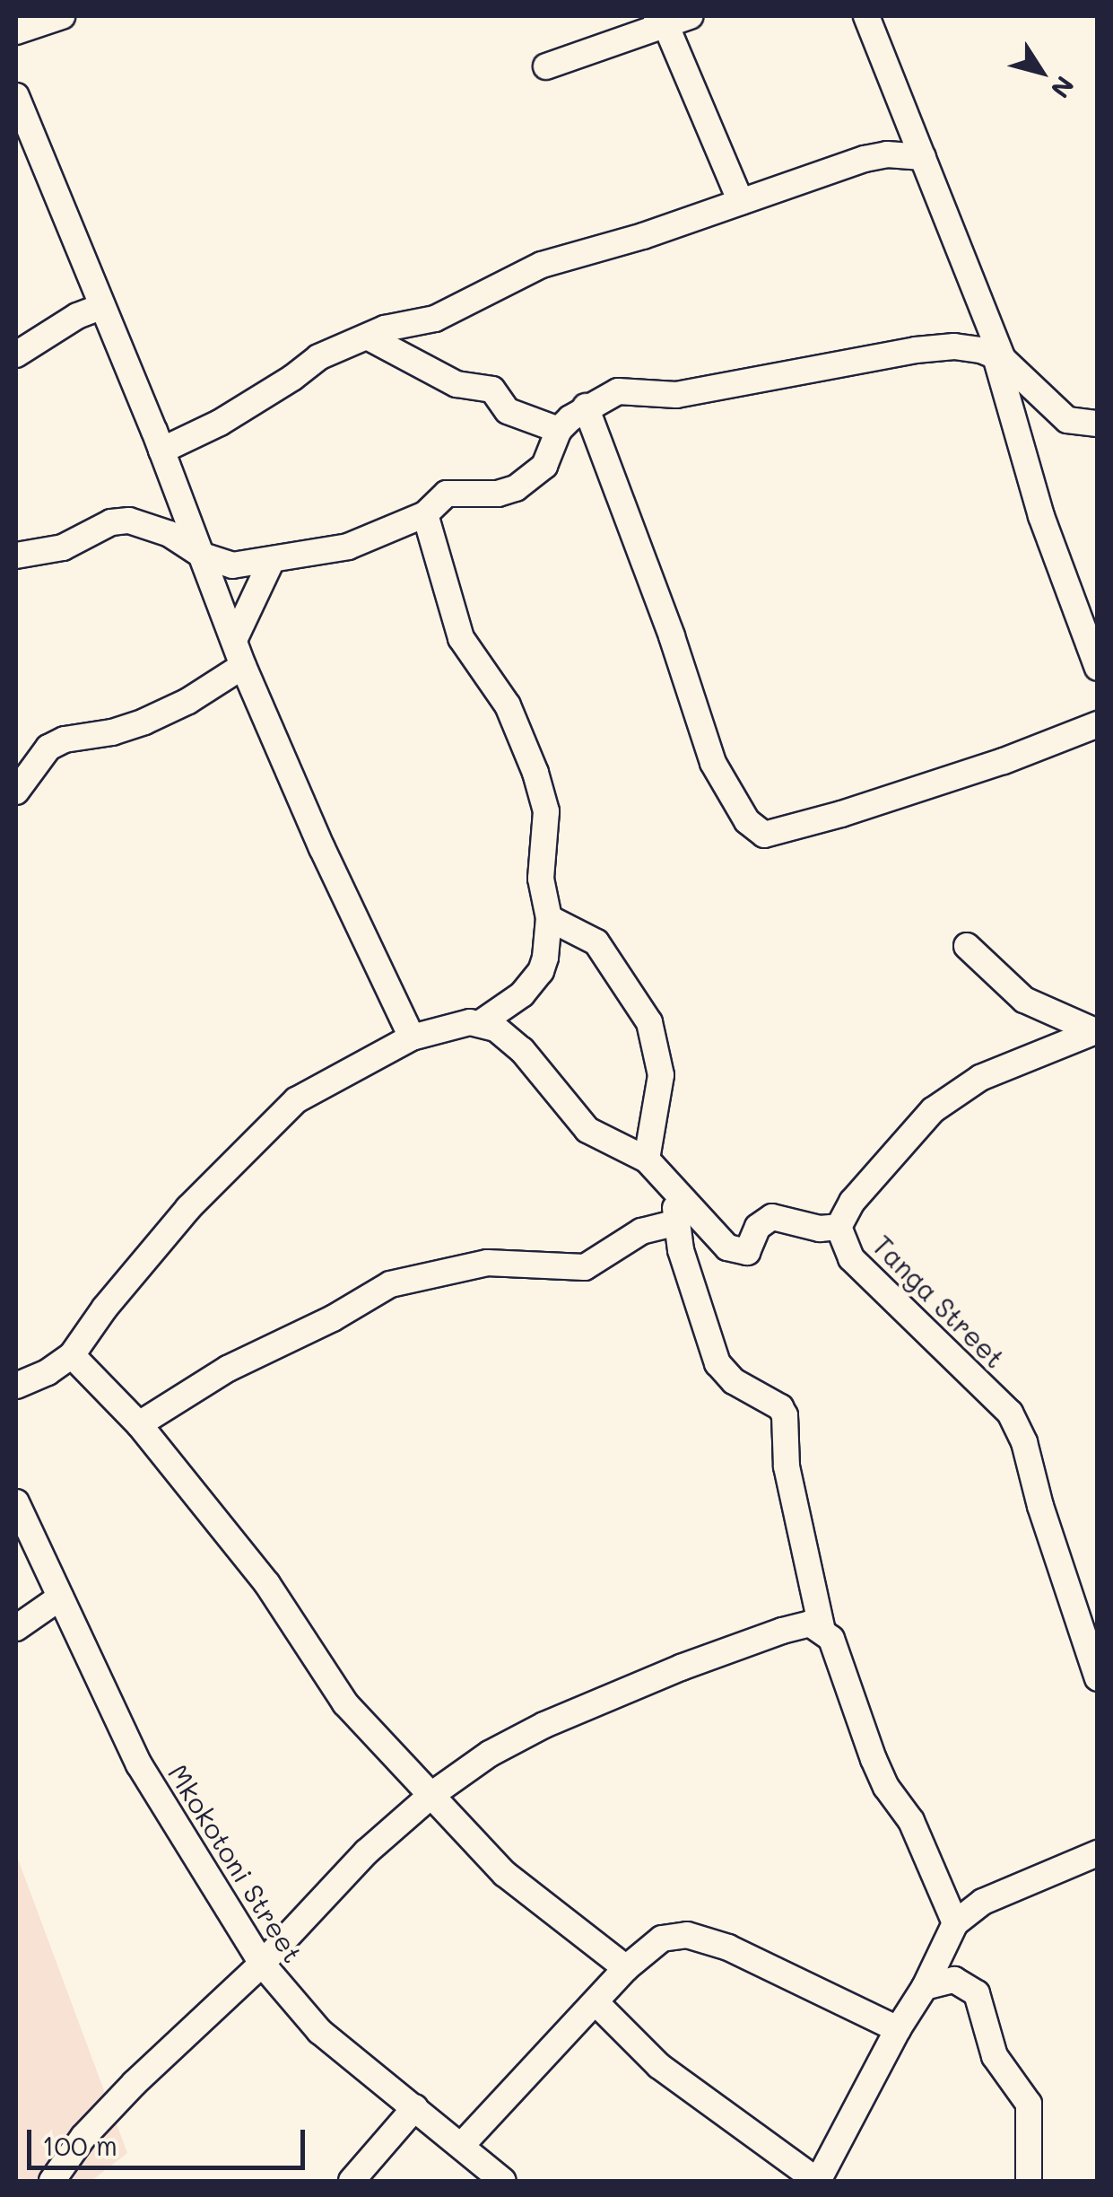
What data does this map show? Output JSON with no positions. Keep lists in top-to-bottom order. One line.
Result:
{"streets":{"street":["Tanga Street","Mkokotoni Street"]},"scale_bar":"100 m","north":"bottom right"}
